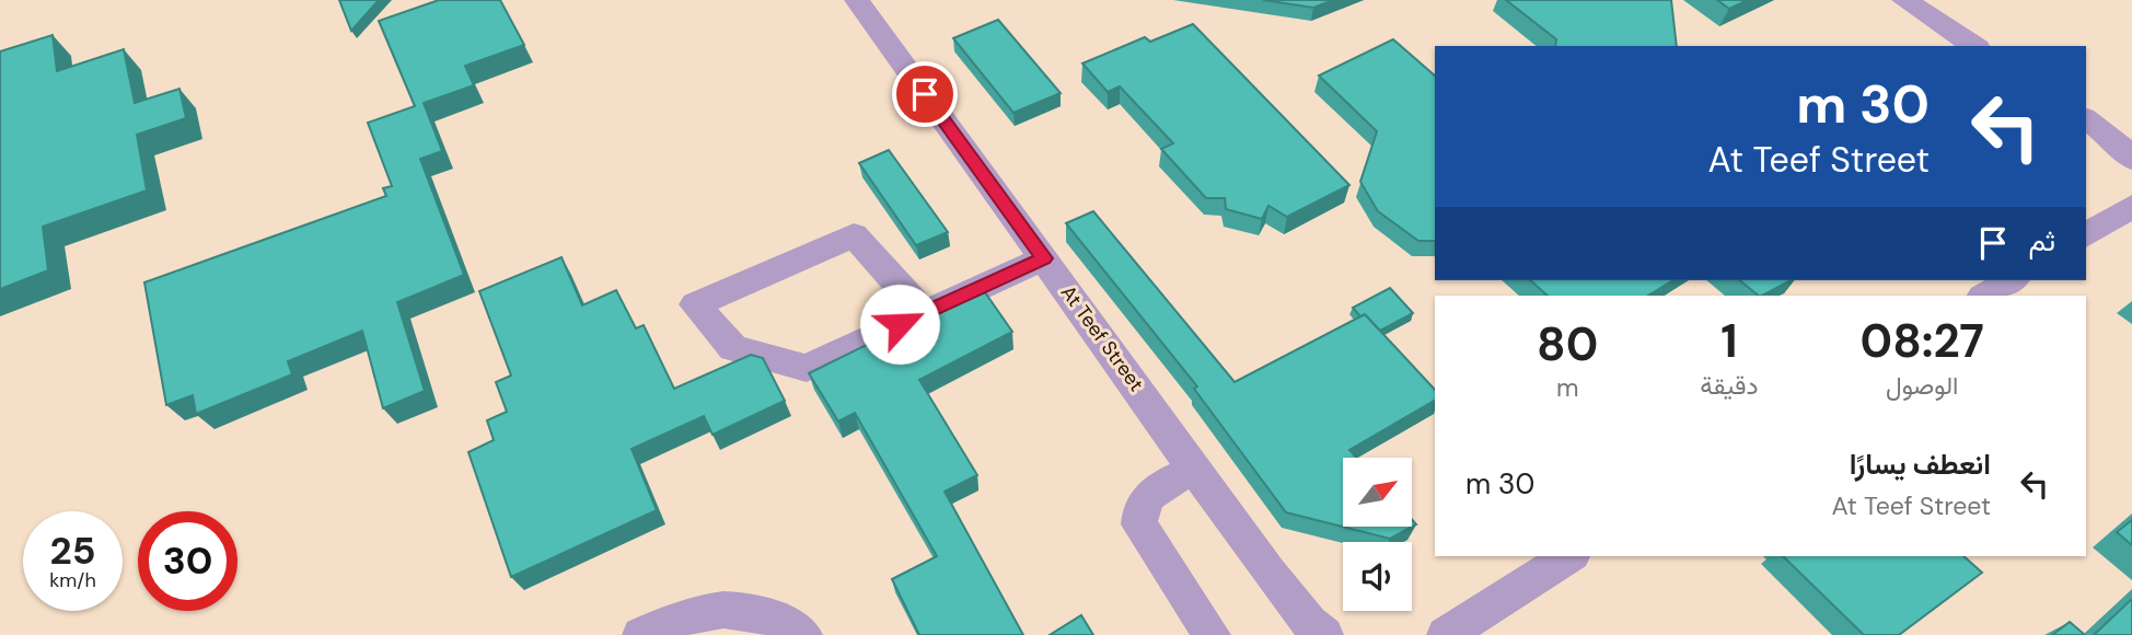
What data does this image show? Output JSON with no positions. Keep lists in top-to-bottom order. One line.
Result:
{"streets":{"street":["At Teef Street"]},"north":"top right","page":{"turn":["30 m","At Teef Street"],"then":"ثم","eta":["08:27","الوصول","1","دقيقة","80","m"],"list":[{"name":"انعطف يسارًا","note":"At Teef Street","value":"30 m"}],"speed":"25 km/h","limit":"30"}}
